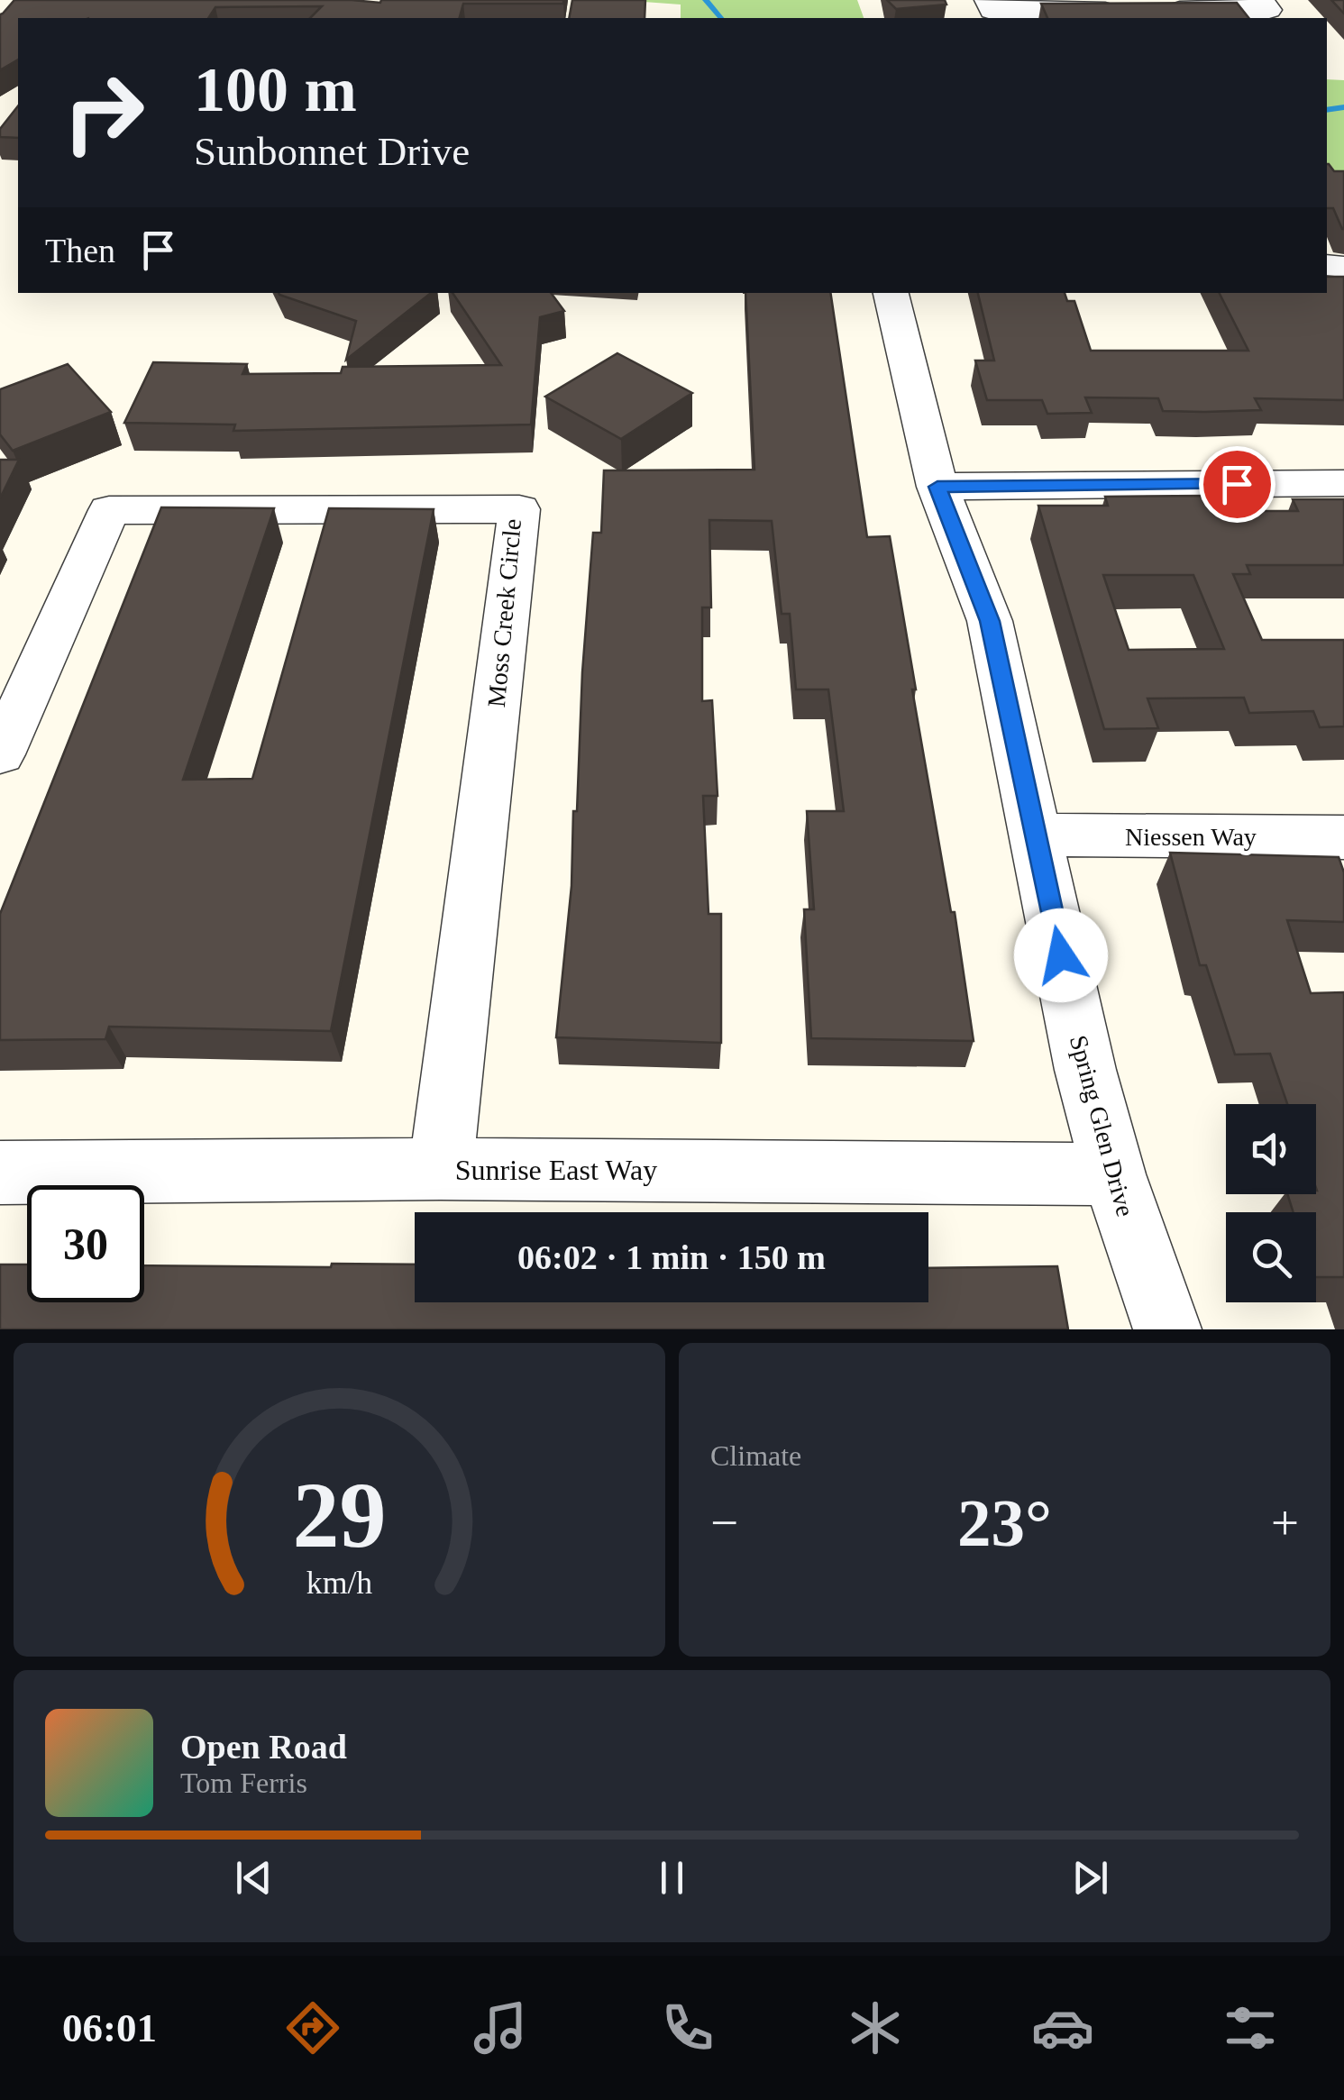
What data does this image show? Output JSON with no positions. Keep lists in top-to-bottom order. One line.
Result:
{"streets":{"street":["Moss Creek Circle","Niessen Way","Spring Glen Drive","Sunrise East Way"]},"crossings":[["Moss Creek Circle","Sunrise East Way"],["Niessen Way","Spring Glen Drive"],["Spring Glen Drive","Sunrise East Way"]],"page":{"turn":["100 m","Sunbonnet Drive"],"then":"Then","limit":"30","trip":"06:02 · 1 min · 150 m","tile":"Climate","heat":["−","23°","+"],"song":["Open Road","Tom Ferris"],"tabs":"06:01","gauge":["29","km/h"]}}
